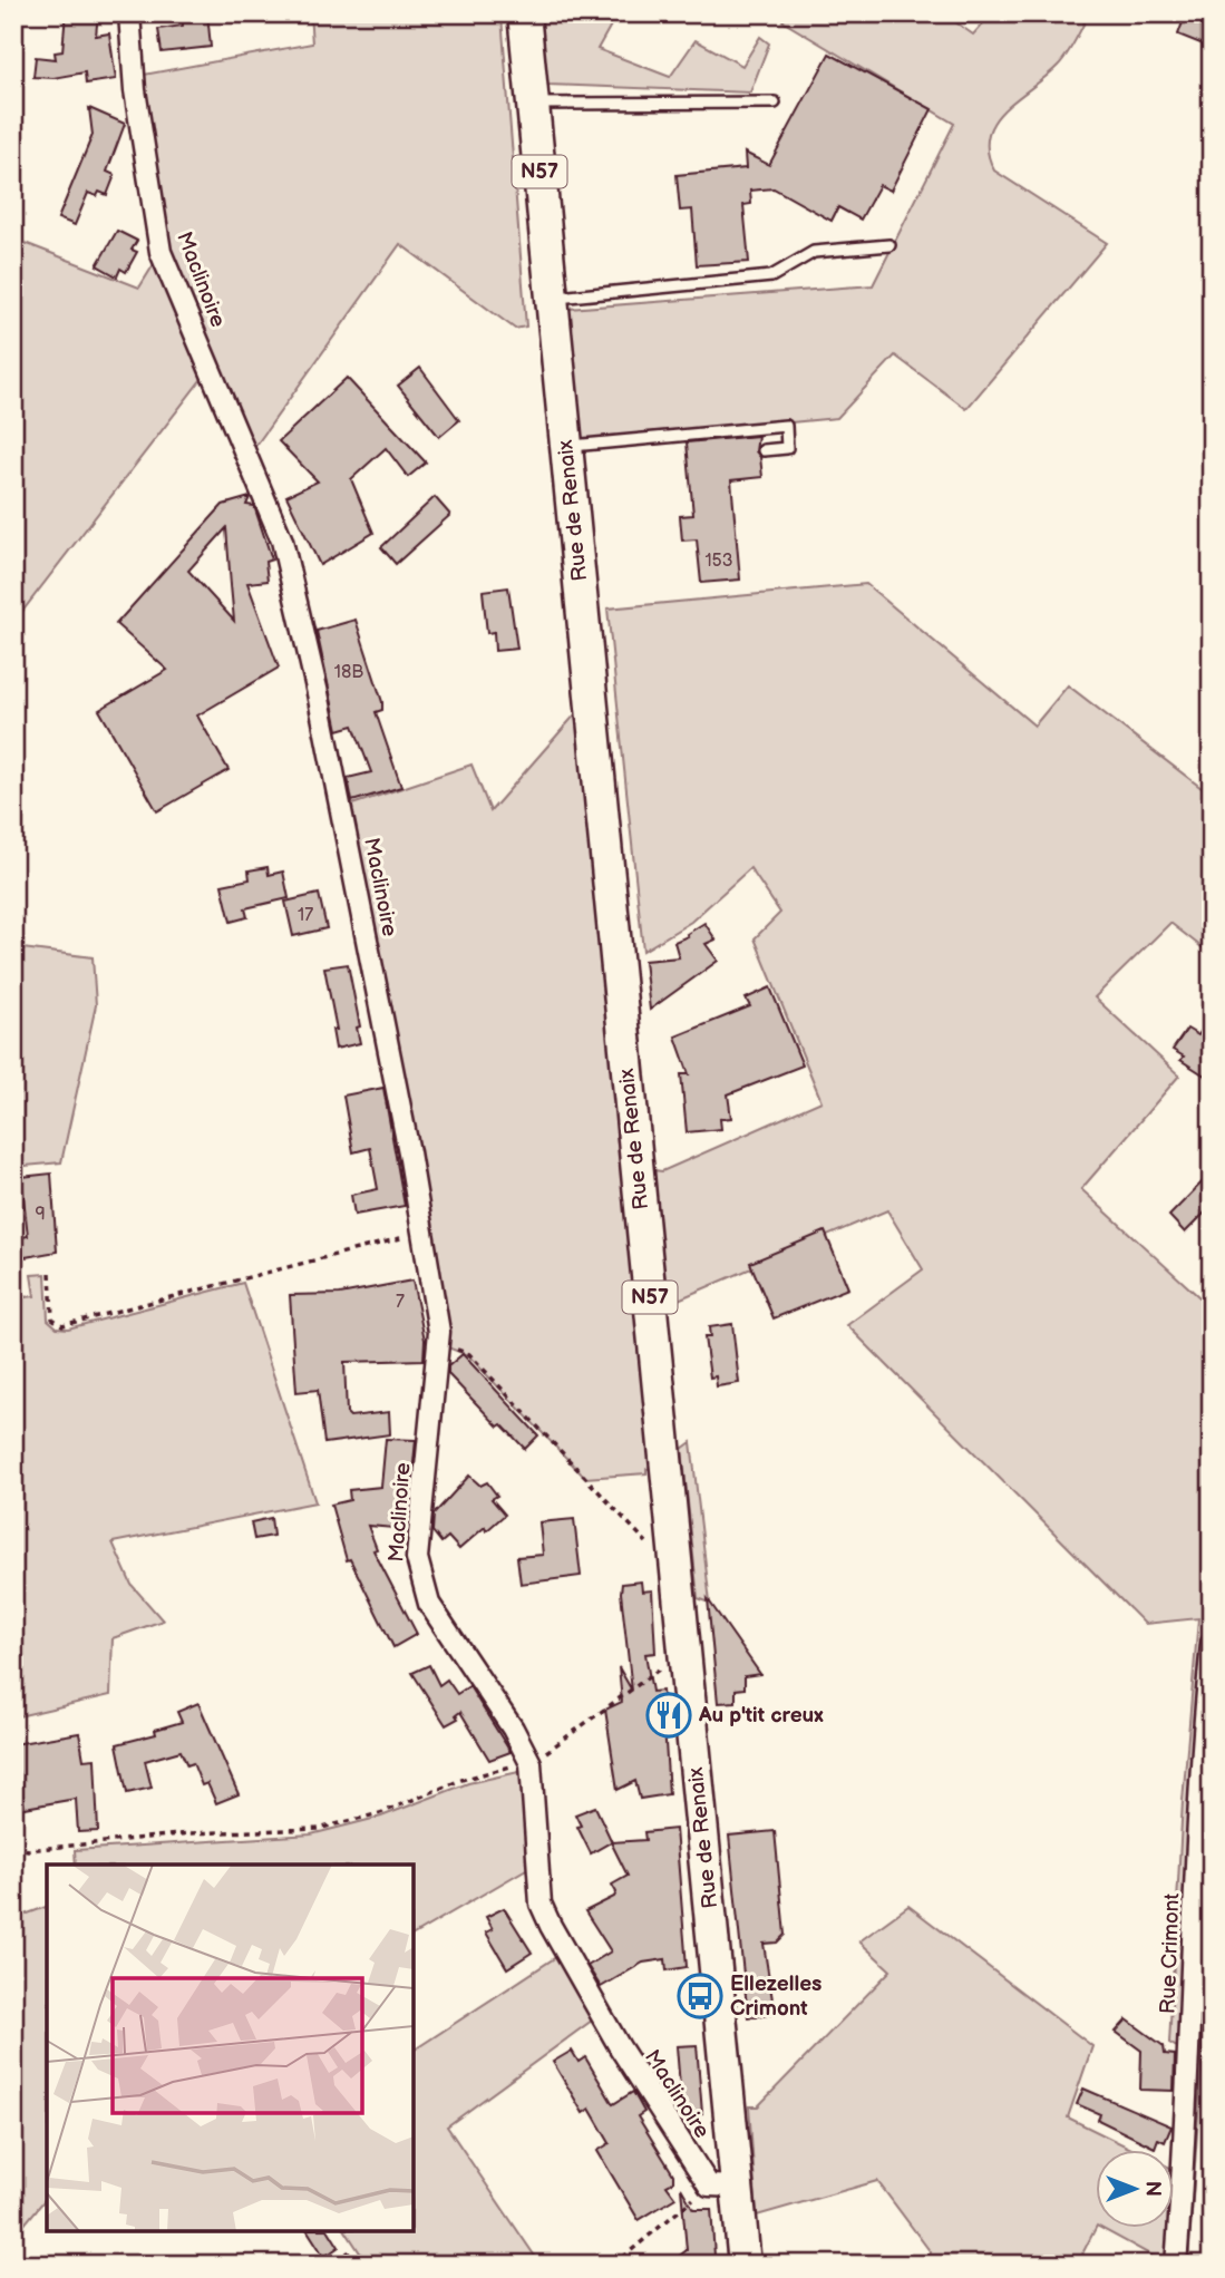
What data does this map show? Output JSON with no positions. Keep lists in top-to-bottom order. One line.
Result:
{"streets":{"main road":["N57","Rue de Renaix"],"street":["Maclinoire","Rue Crimont"]},"crossings":[["Maclinoire","Rue de Renaix"]],"places":{"restaurant":["Au p'tit creux"],"bus stop":["Ellezelles Crimont"]},"house_numbers":["153","18B","17","9","7"],"north":"right"}
